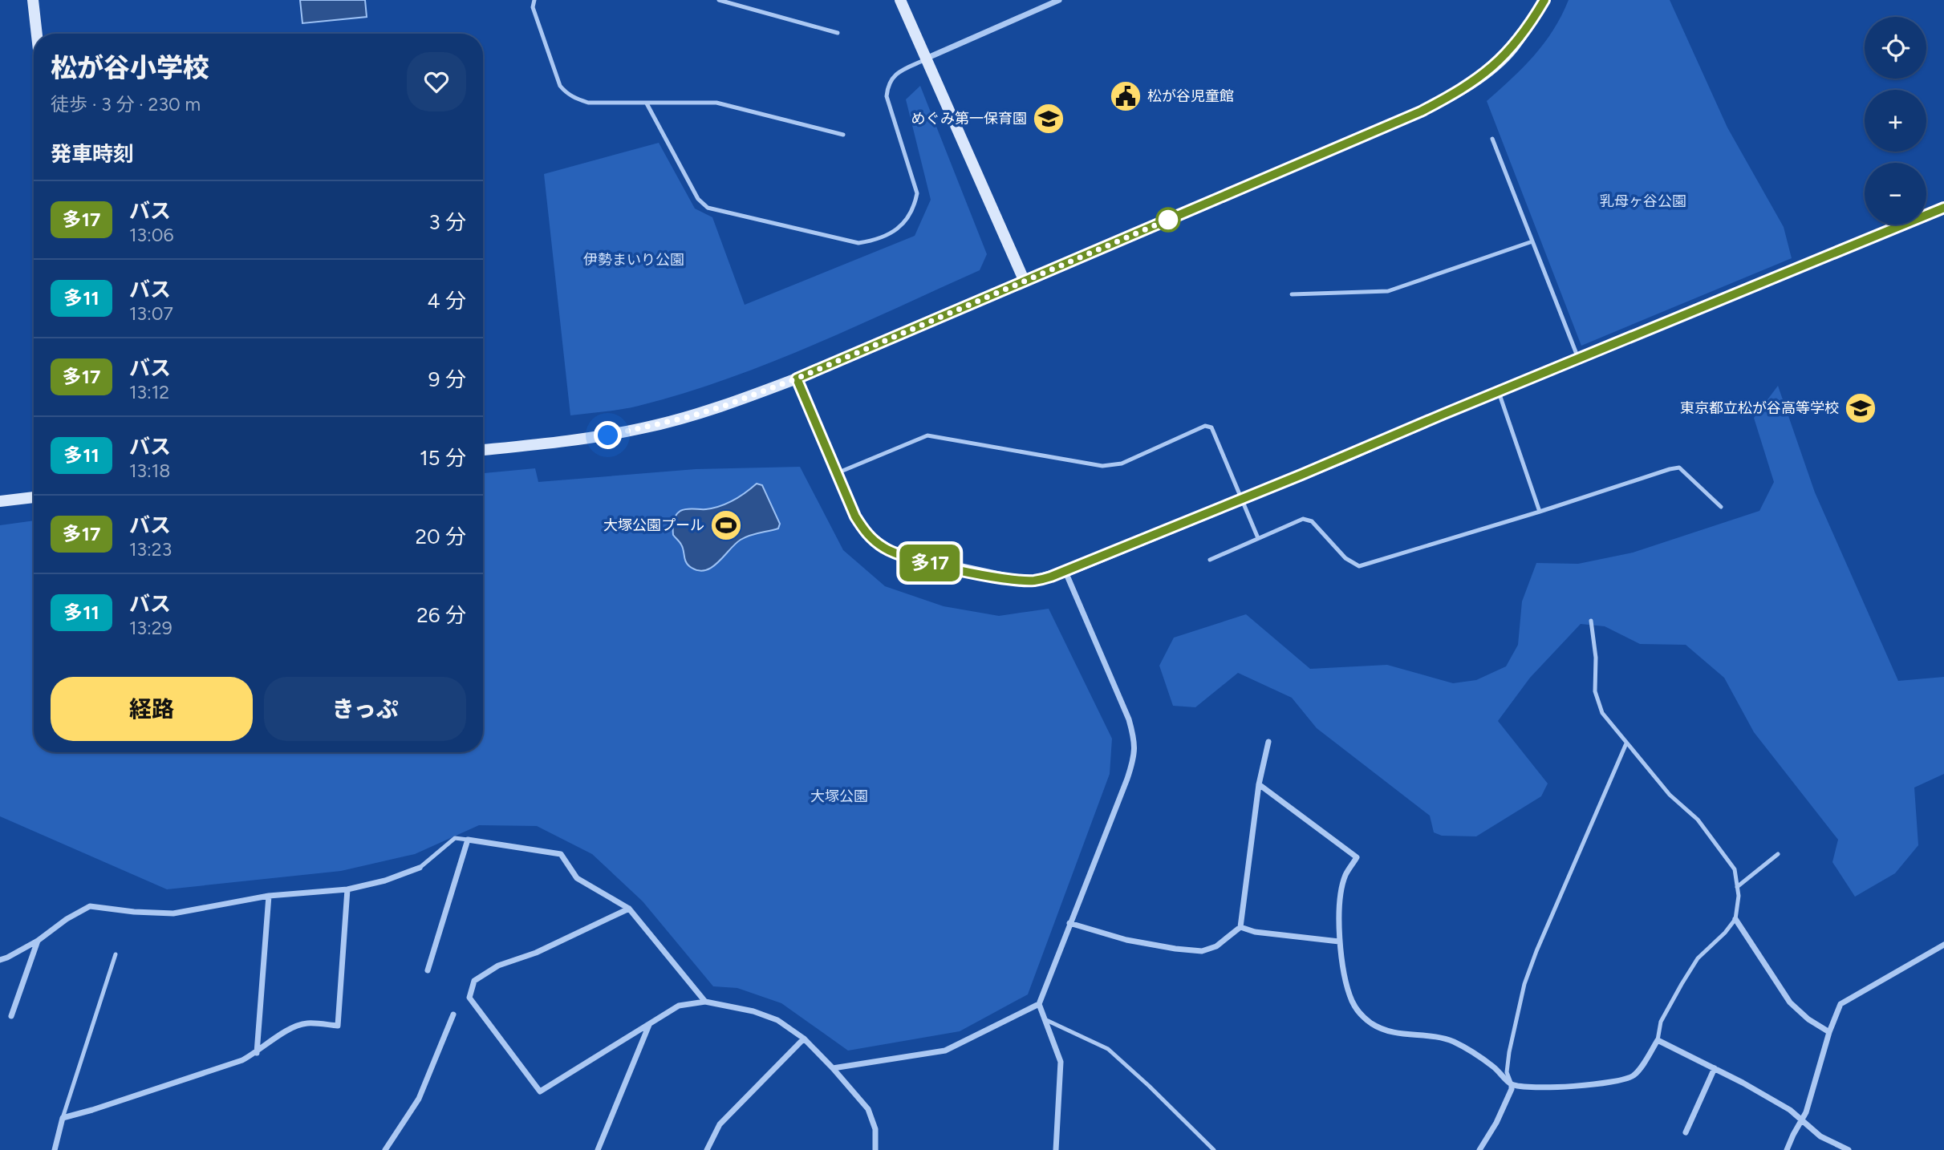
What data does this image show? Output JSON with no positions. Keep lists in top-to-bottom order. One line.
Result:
{"parks":["乳母ヶ谷公園","伊勢まいり公園","大塚公園"],"places":{"public building":["松が谷児童館"],"school or university":["めぐみ第一保育園","東京都立松が谷高等学校"],"sports":["大塚公園プール"]},"lines":["bus line 多17"],"page":{"on_map":"多17","map_buttons":["+","−"],"heading":[["松が谷小学校","徒歩 · 3 分 · 230 m"],"発車時刻"],"list":[{"mark":"多17","name":"バス","note":"13:06","value":"3 分"},{"mark":"多11","name":"バス","note":"13:07","value":"4 分"},{"mark":"多17","name":"バス","note":"13:12","value":"9 分"},{"mark":"多11","name":"バス","note":"13:18","value":"15 分"},{"mark":"多17","name":"バス","note":"13:23","value":"20 分"},{"mark":"多11","name":"バス","note":"13:29","value":"26 分"}],"buttons":["経路","きっぷ"]}}
